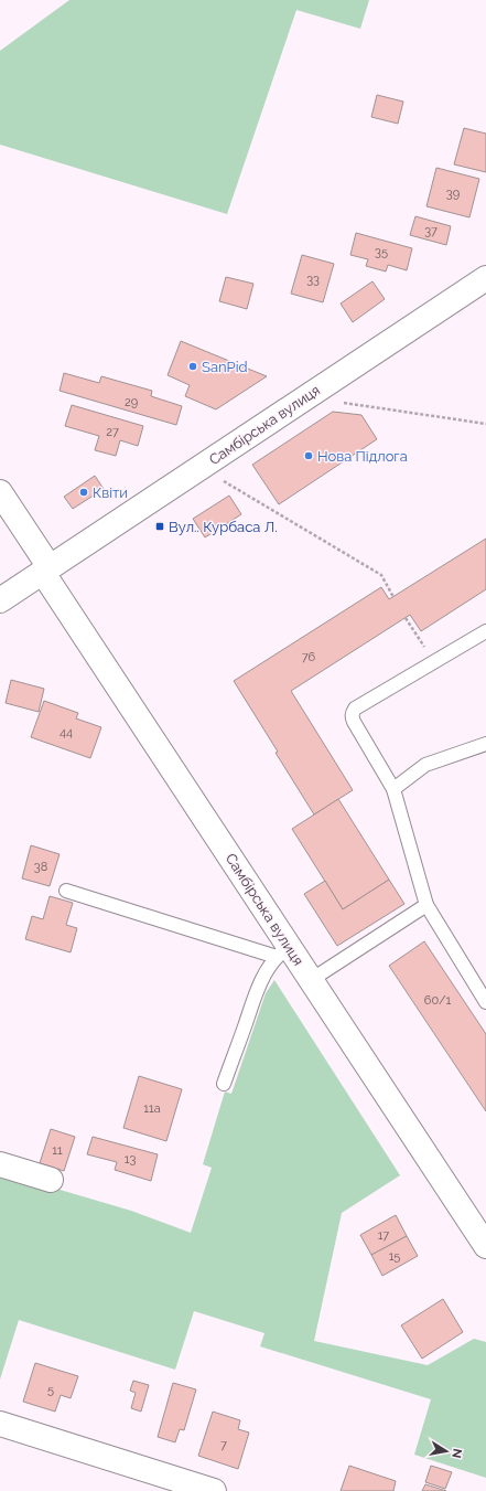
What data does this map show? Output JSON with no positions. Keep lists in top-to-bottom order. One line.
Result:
{"streets":{"street":["Самбірська вулиця"]},"places":{"other":["SanPid","Нова Підлога","Квіти"],"transit":["Вул.. Курбаса Л."]},"house_numbers":["39","37","35","33","29","27","76","44","38","60/1","11а","11","13","17","15","5","7"],"north":"right"}
